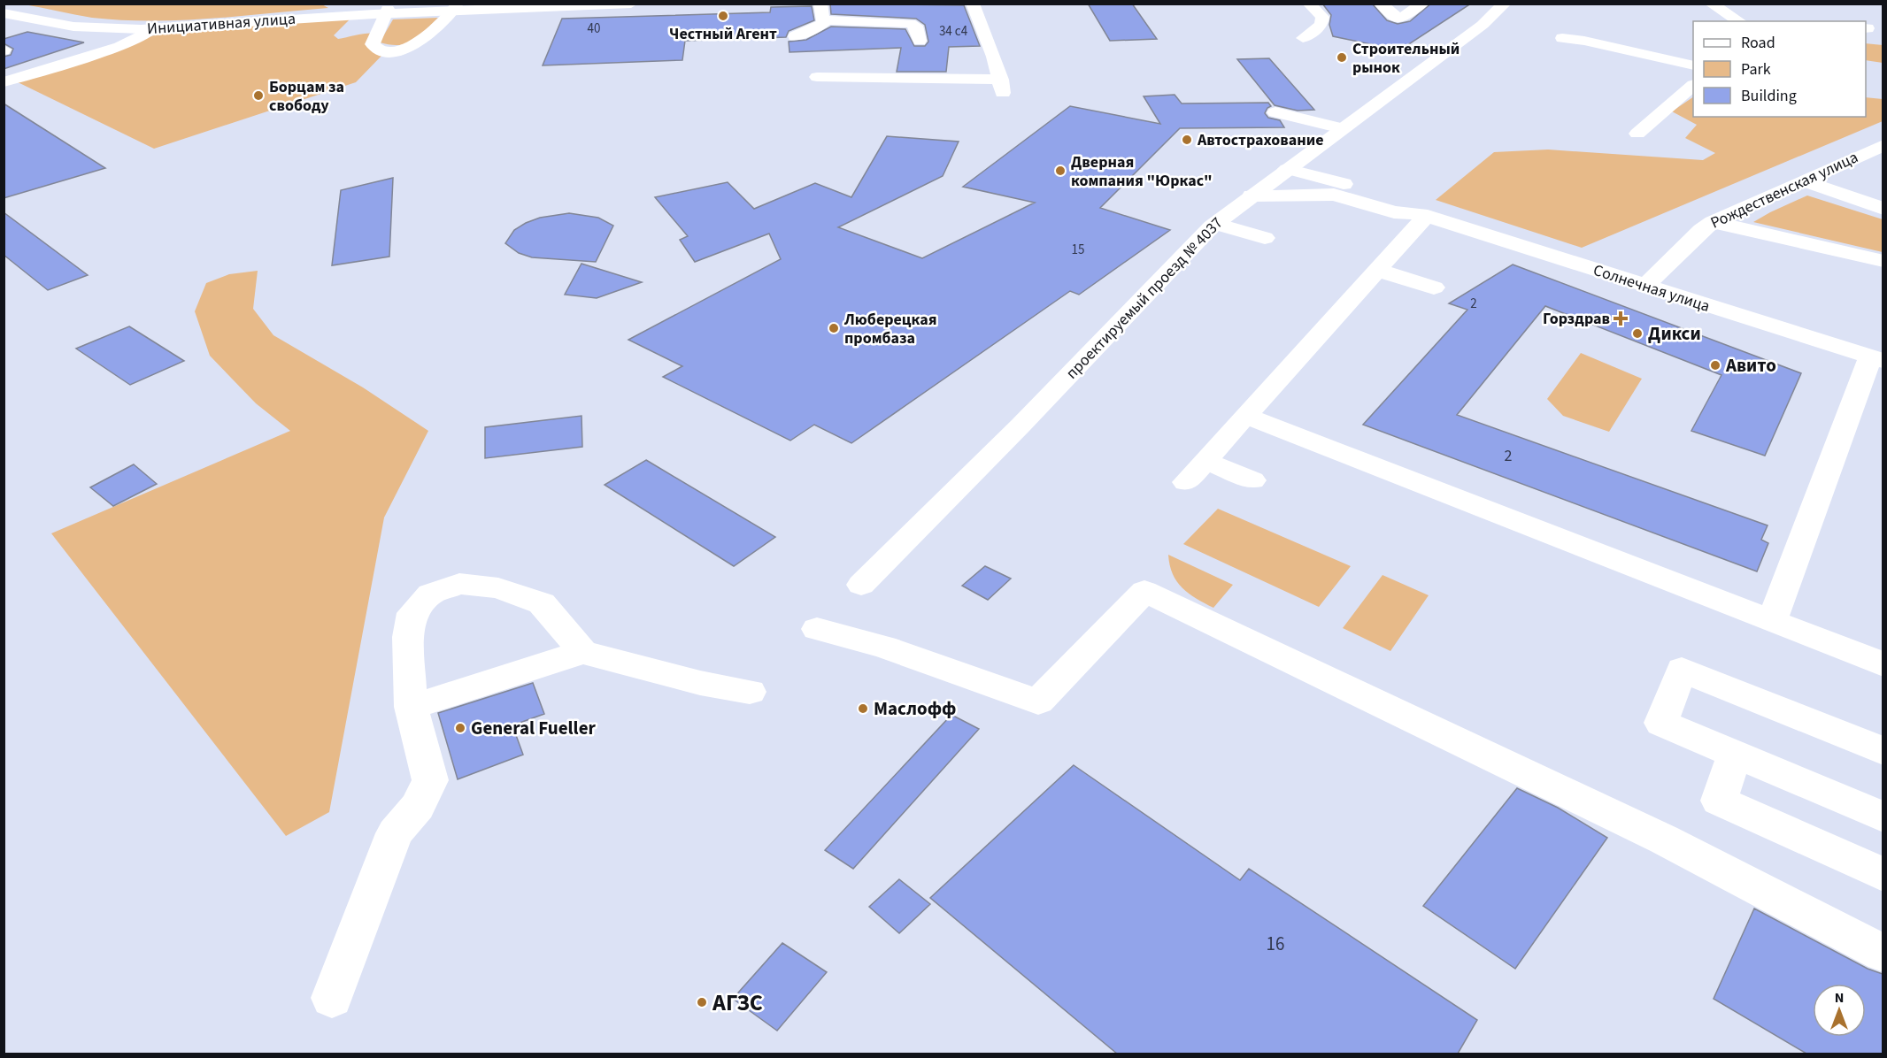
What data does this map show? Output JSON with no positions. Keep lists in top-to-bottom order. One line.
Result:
{"streets":{"main road":["Инициативная улица","Рождественская улица","Солнечная улица","проектируемый проезд № 4037"]},"crossings":[["Рождественская улица","Солнечная улица"]],"places":{"other":["Честный Агент","Строительный рынок","Борцам за свободу","Автострахование","Дверная компания \"Юркас\"","Люберецкая промбаза","Дикси","Авито","Маслофф","General Fueller","АГЗС"],"health":["Горздрав"]},"house_numbers":["40","34 с4","15","2","2","16"],"legend":["Road","Park","Building"],"north":"top"}
